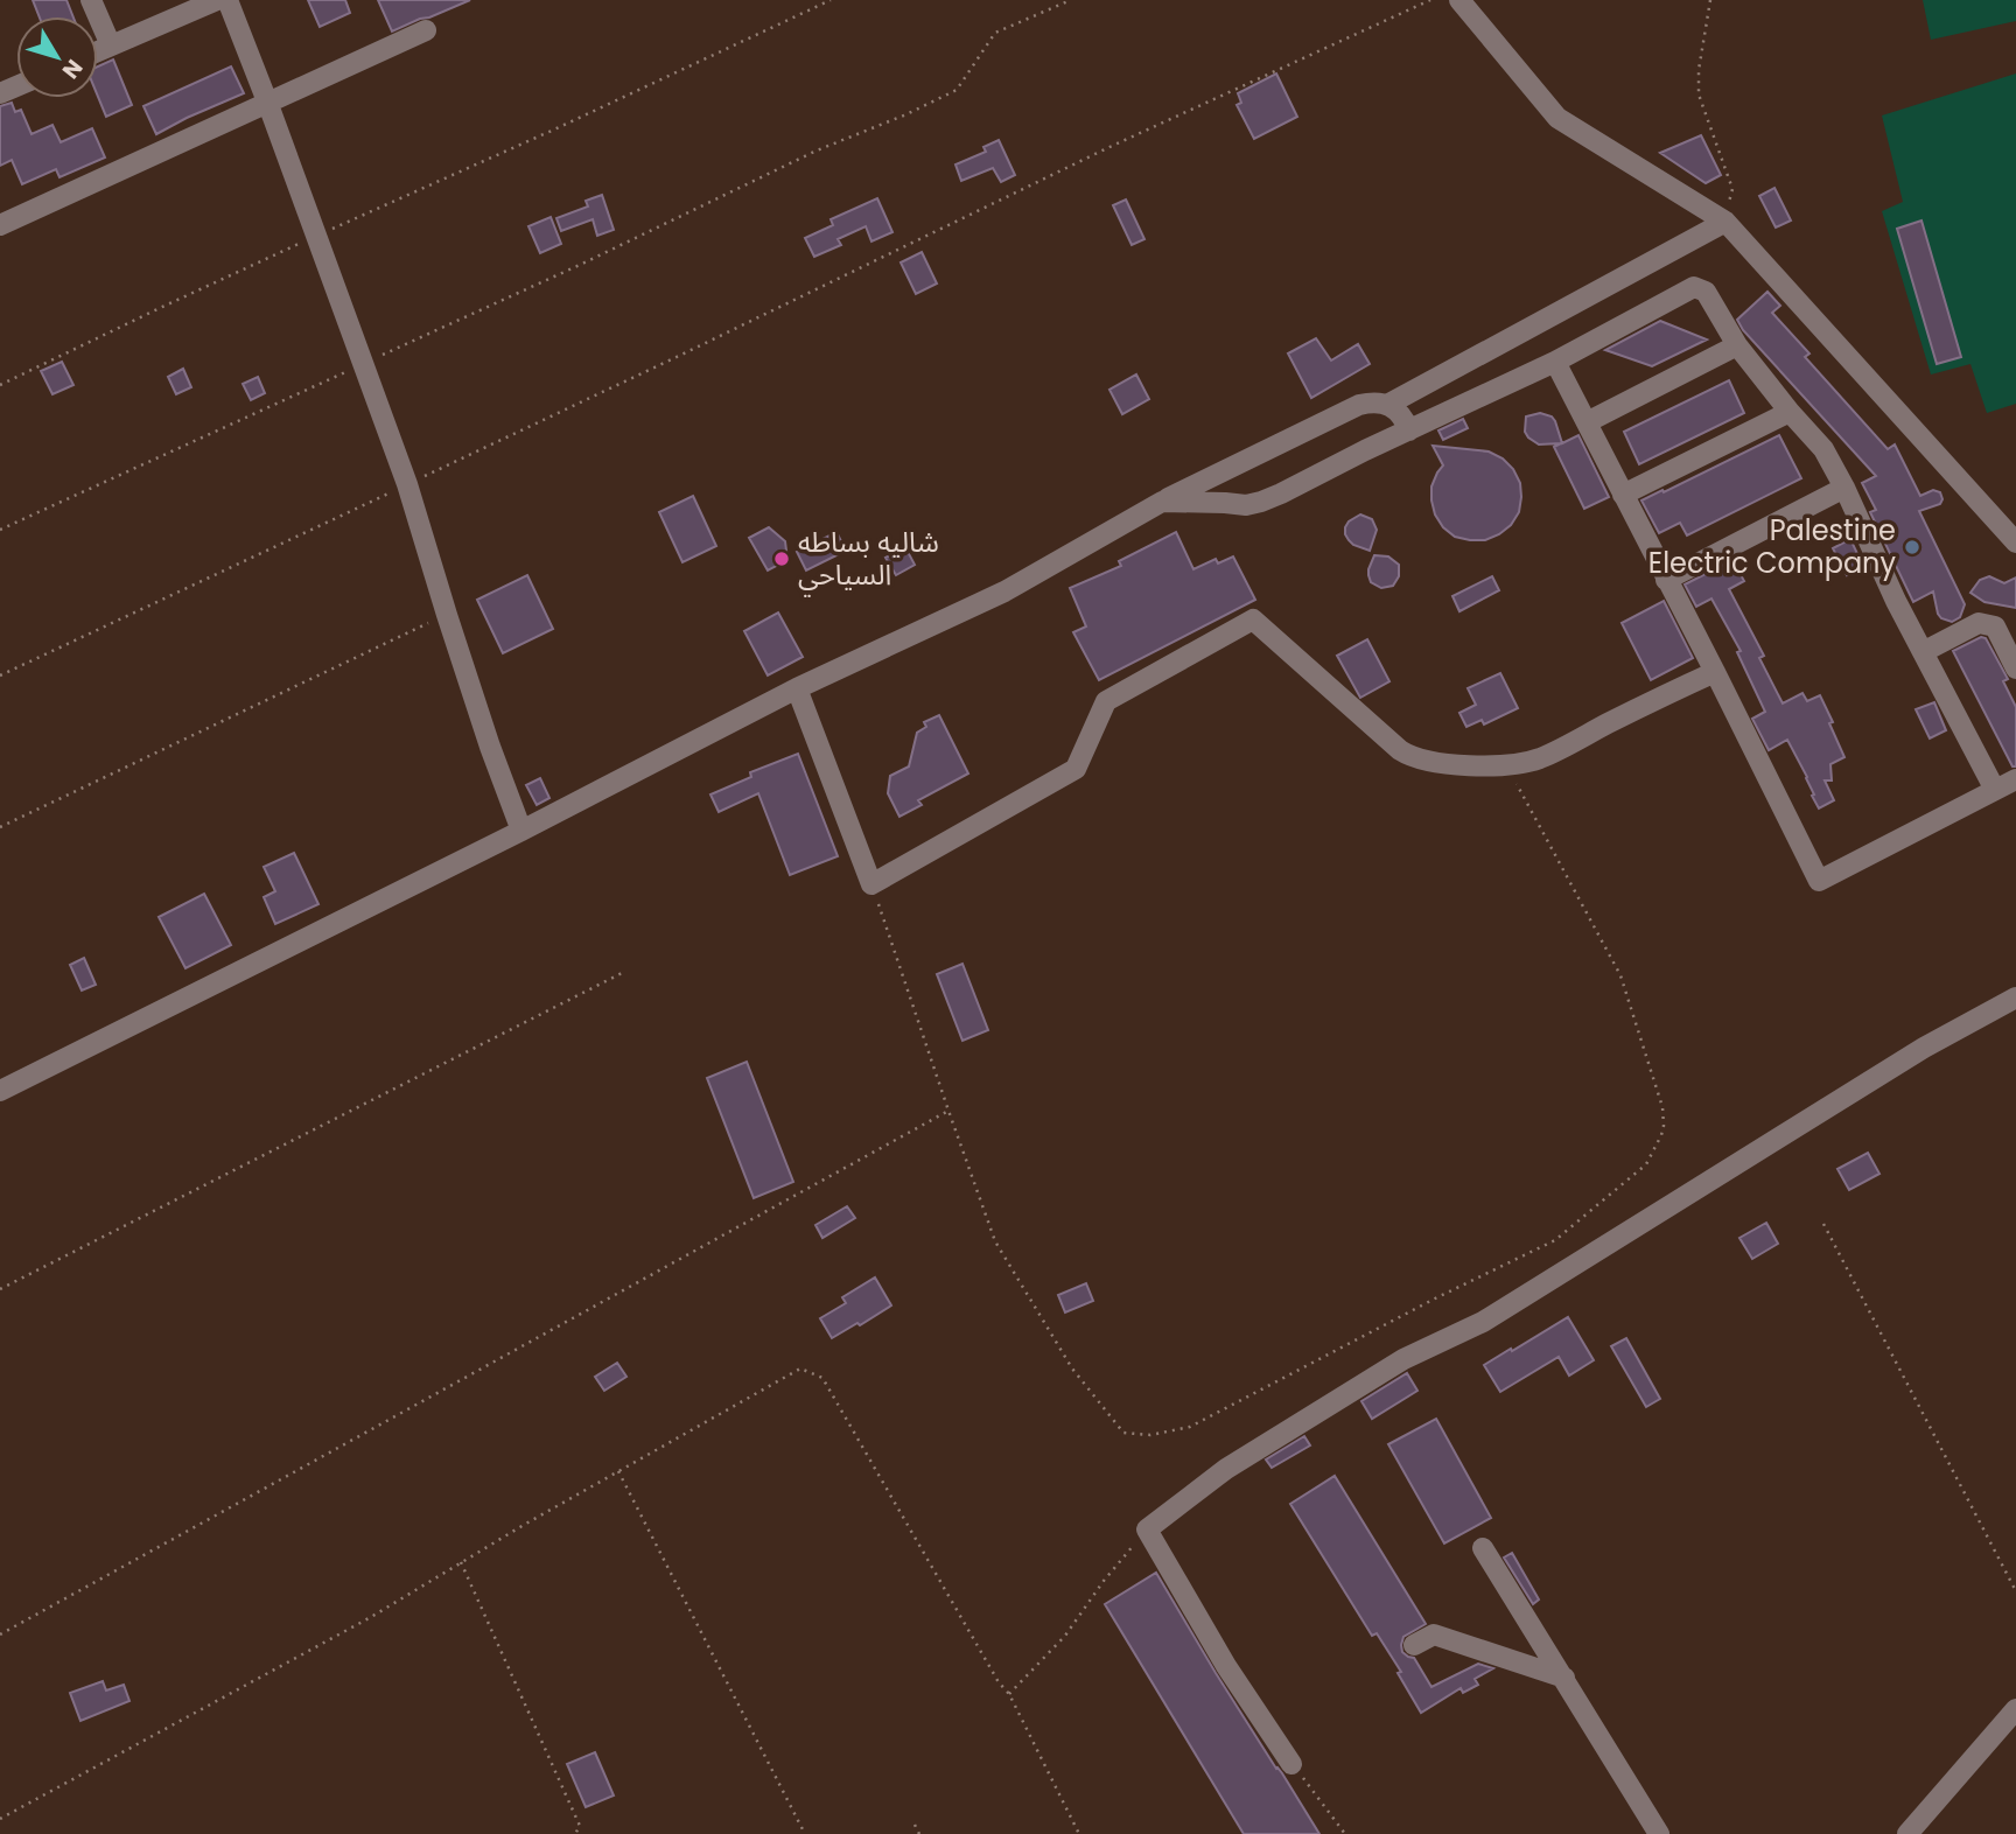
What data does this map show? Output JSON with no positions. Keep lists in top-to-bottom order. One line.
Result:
{"places":["Palestine Electric Company","شاليه بساطه السياحي"],"north":"bottom right"}
